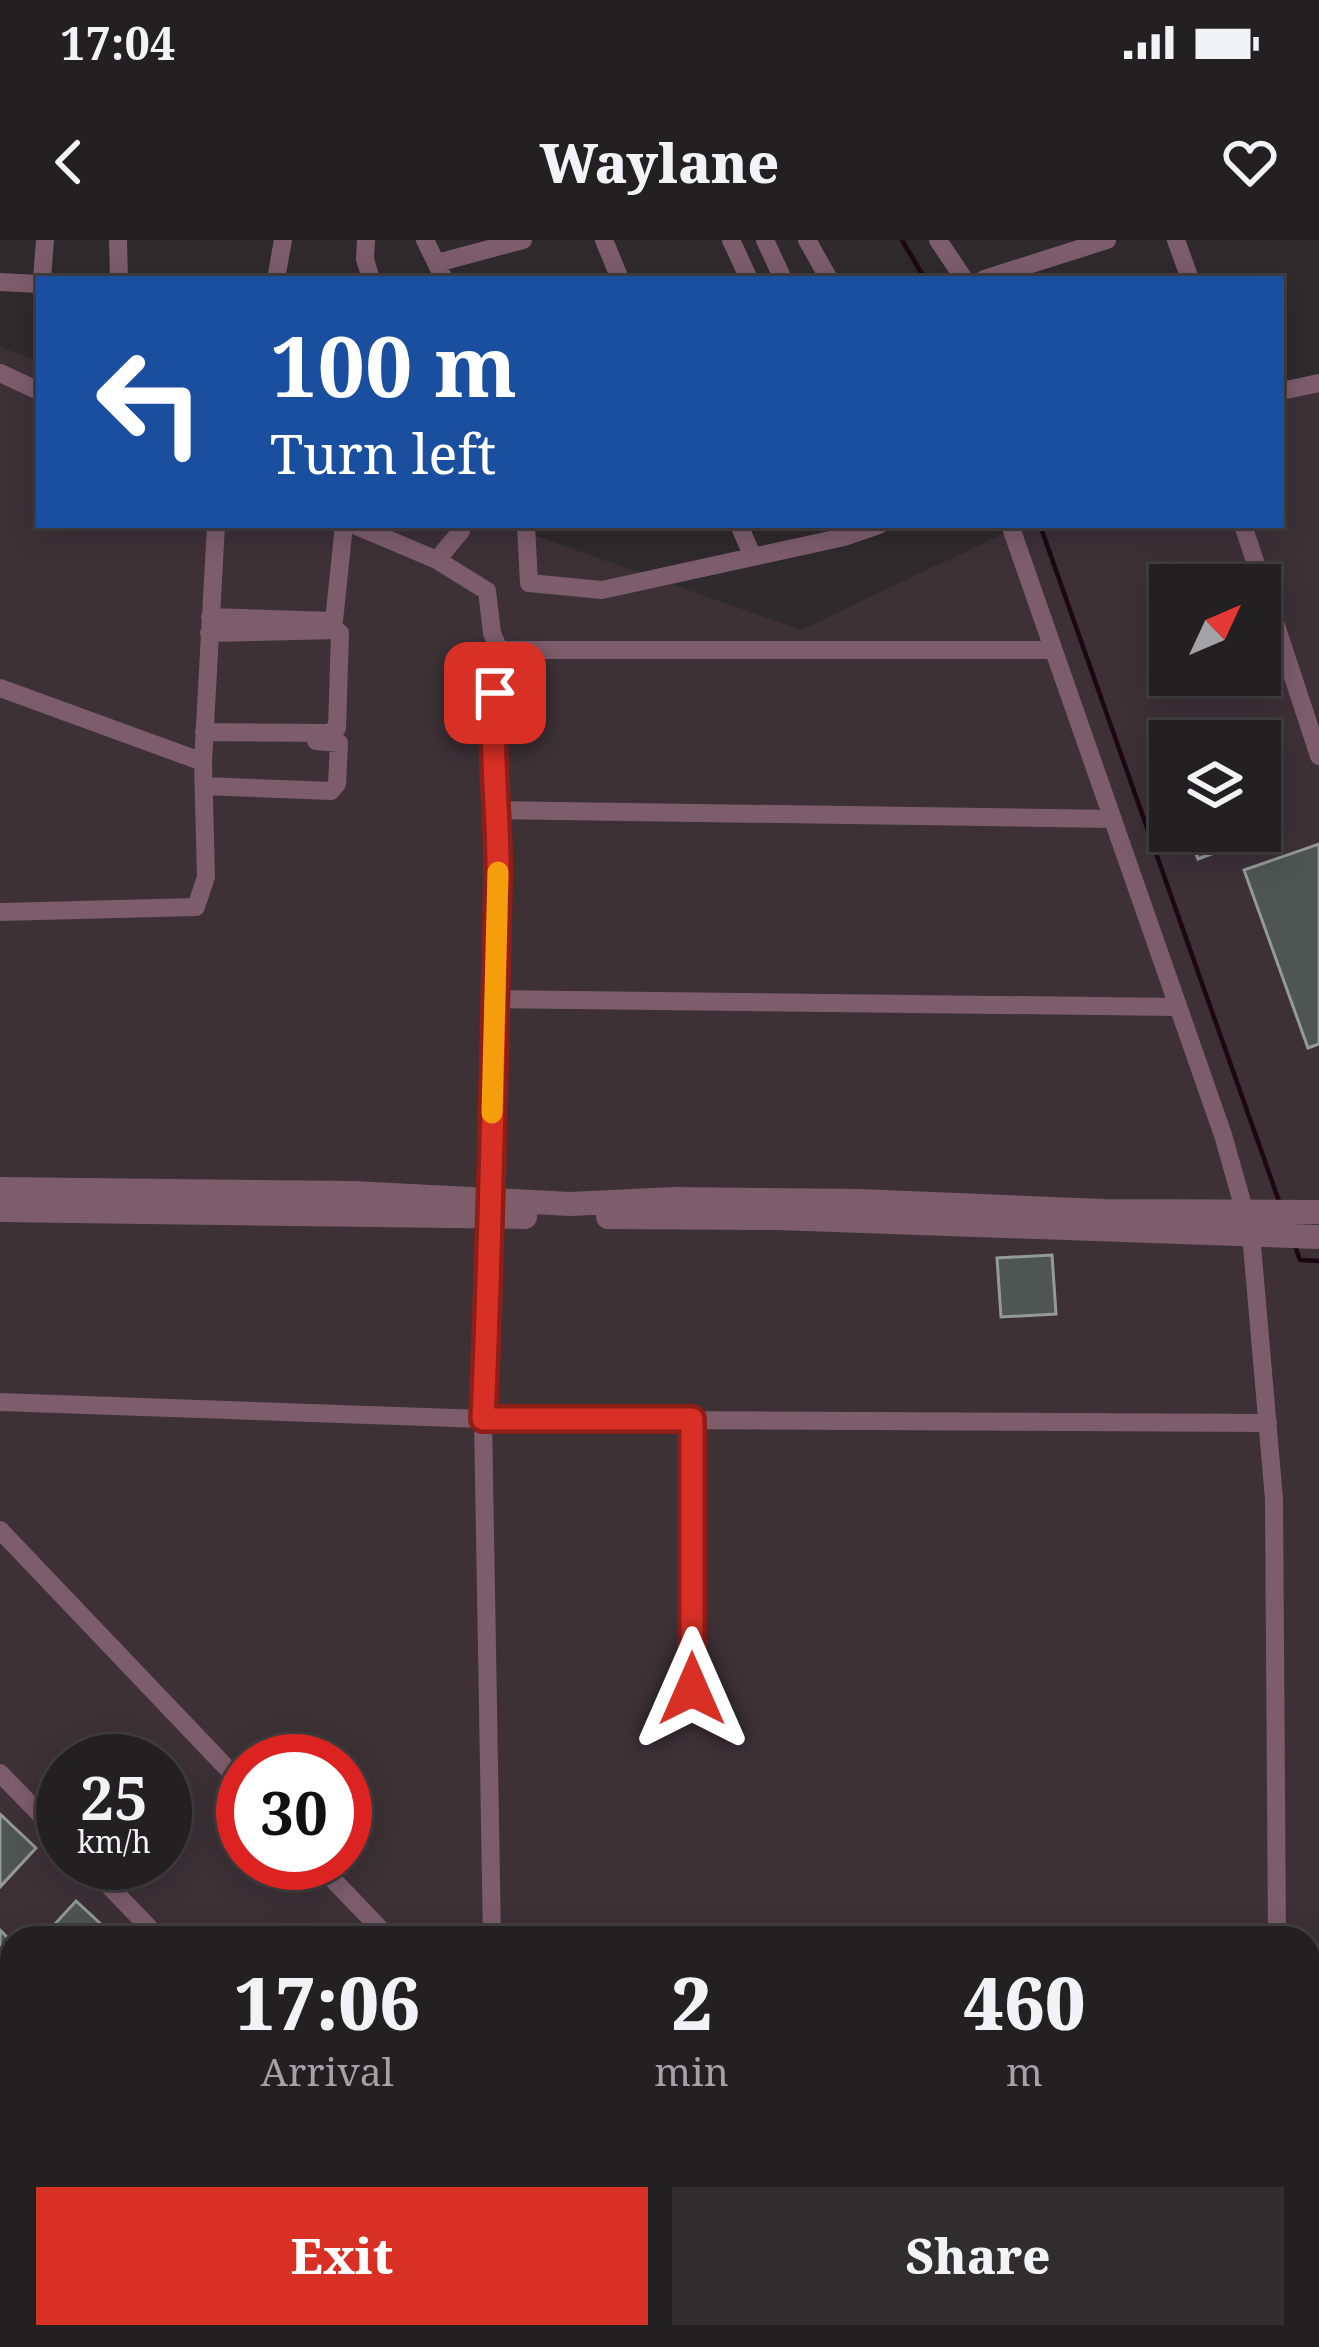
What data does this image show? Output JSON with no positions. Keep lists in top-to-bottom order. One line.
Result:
{"north":"top right","page":{"status":"17:04","header":"Waylane","turn":["100 m","Turn left"],"speed":"25 km/h","limit":"30","eta":["17:06","Arrival","2","min","460","m"],"buttons":["Exit","Share"]}}
